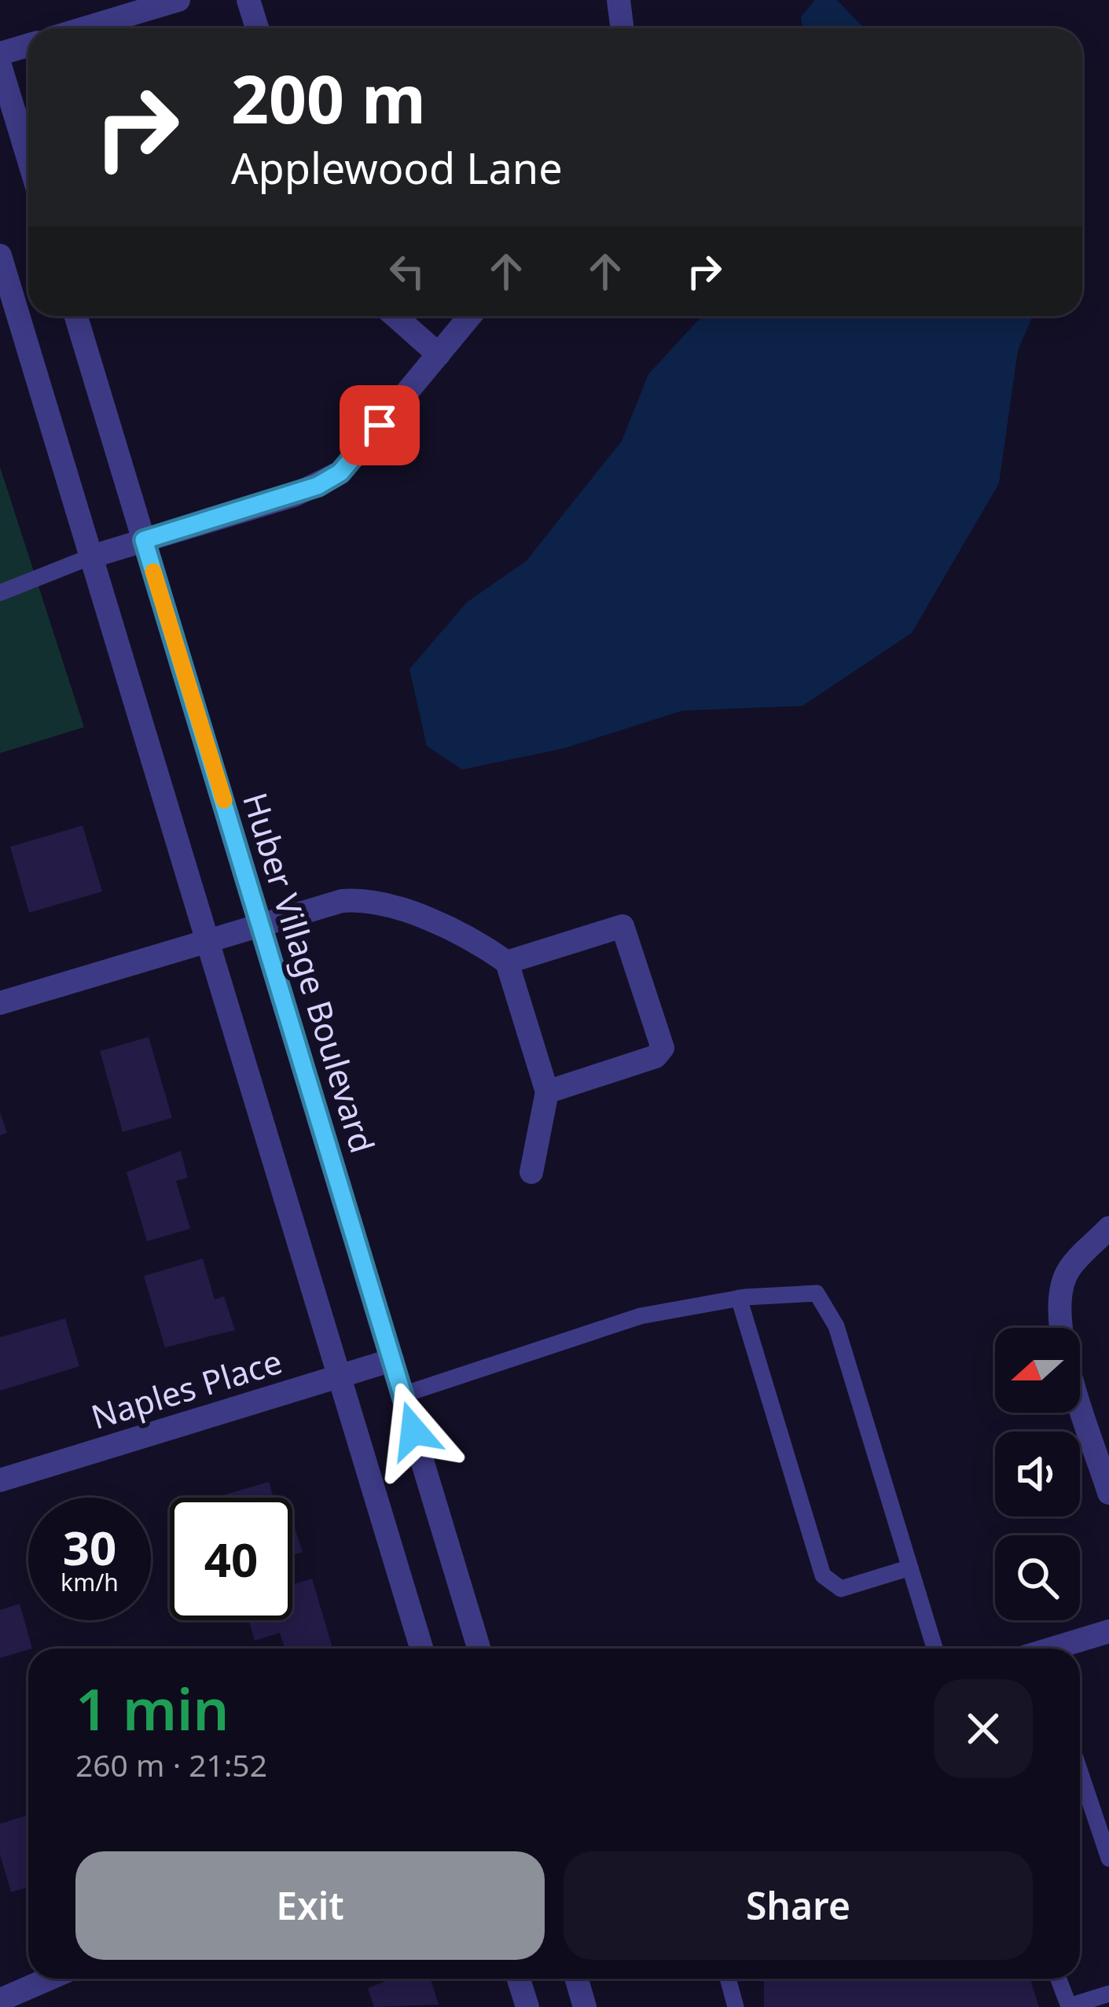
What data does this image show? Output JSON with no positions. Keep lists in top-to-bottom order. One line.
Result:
{"streets":{"street":["Huber Village Boulevard","Naples Place"]},"crossings":[["Huber Village Boulevard","Naples Place"]],"north":"left","page":{"turn":["200 m","Applewood Lane"],"speed":"30 km/h","limit":"40","heading":["1 min","260 m · 21:52"],"buttons":["Exit","Share"]}}
